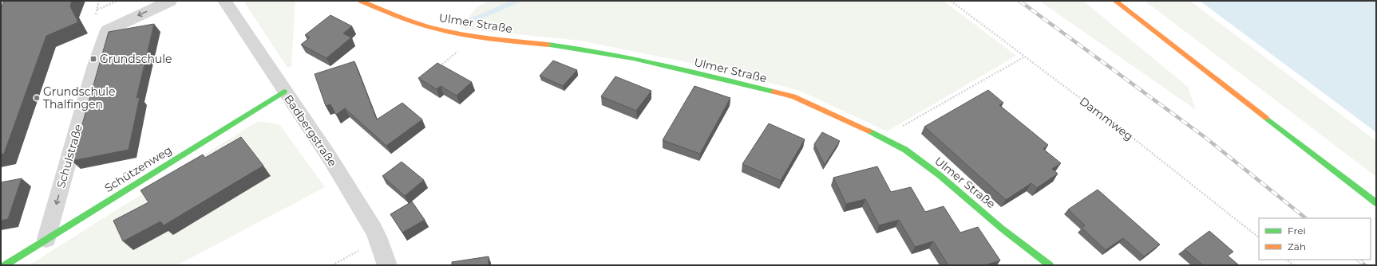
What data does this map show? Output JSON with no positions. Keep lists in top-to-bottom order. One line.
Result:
{"streets":{"street":["Ulmer Straße","Badbergstraße","Schulstraße","Schützenweg"],"path":["Dammweg"]},"crossings":[["Badbergstraße","Schützenweg"],["Schulstraße","Schützenweg"]],"one_way":["Schulstraße"],"places":{"transit":["Grundschule"],"other":["Grundschule Thalfingen"]},"legend":["Frei","Zäh"]}
